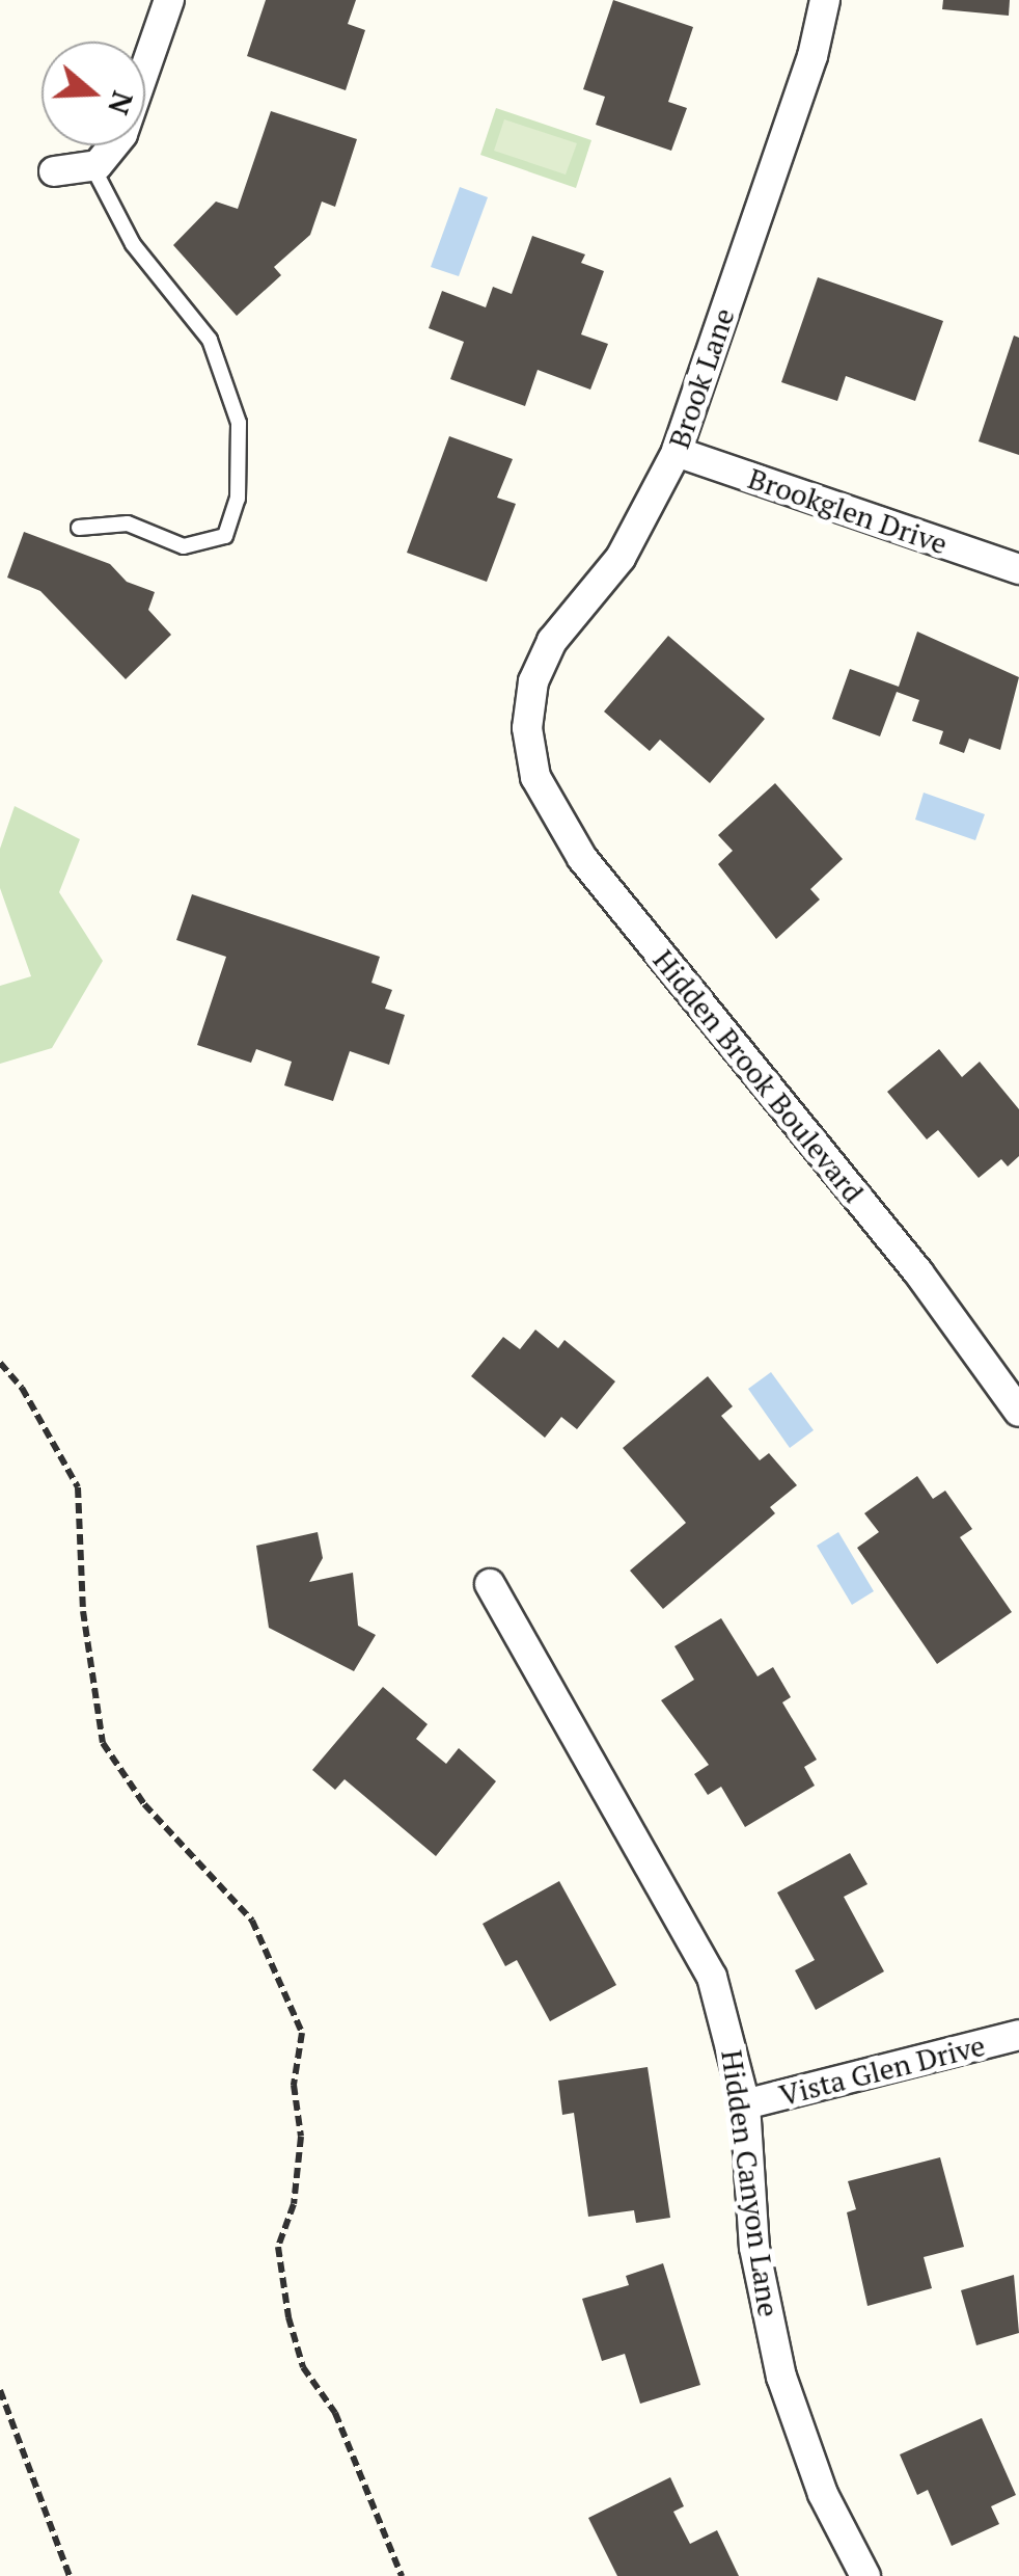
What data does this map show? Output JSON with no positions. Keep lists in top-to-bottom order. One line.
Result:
{"streets":{"street":["Brook Lane","Brookglen Drive","Hidden Brook Boulevard","Vista Glen Drive","Hidden Canyon Lane"]},"crossings":[["Brook Lane","Brookglen Drive"],["Brook Lane","Hidden Brook Boulevard"],["Vista Glen Drive","Hidden Canyon Lane"]],"north":"right"}
